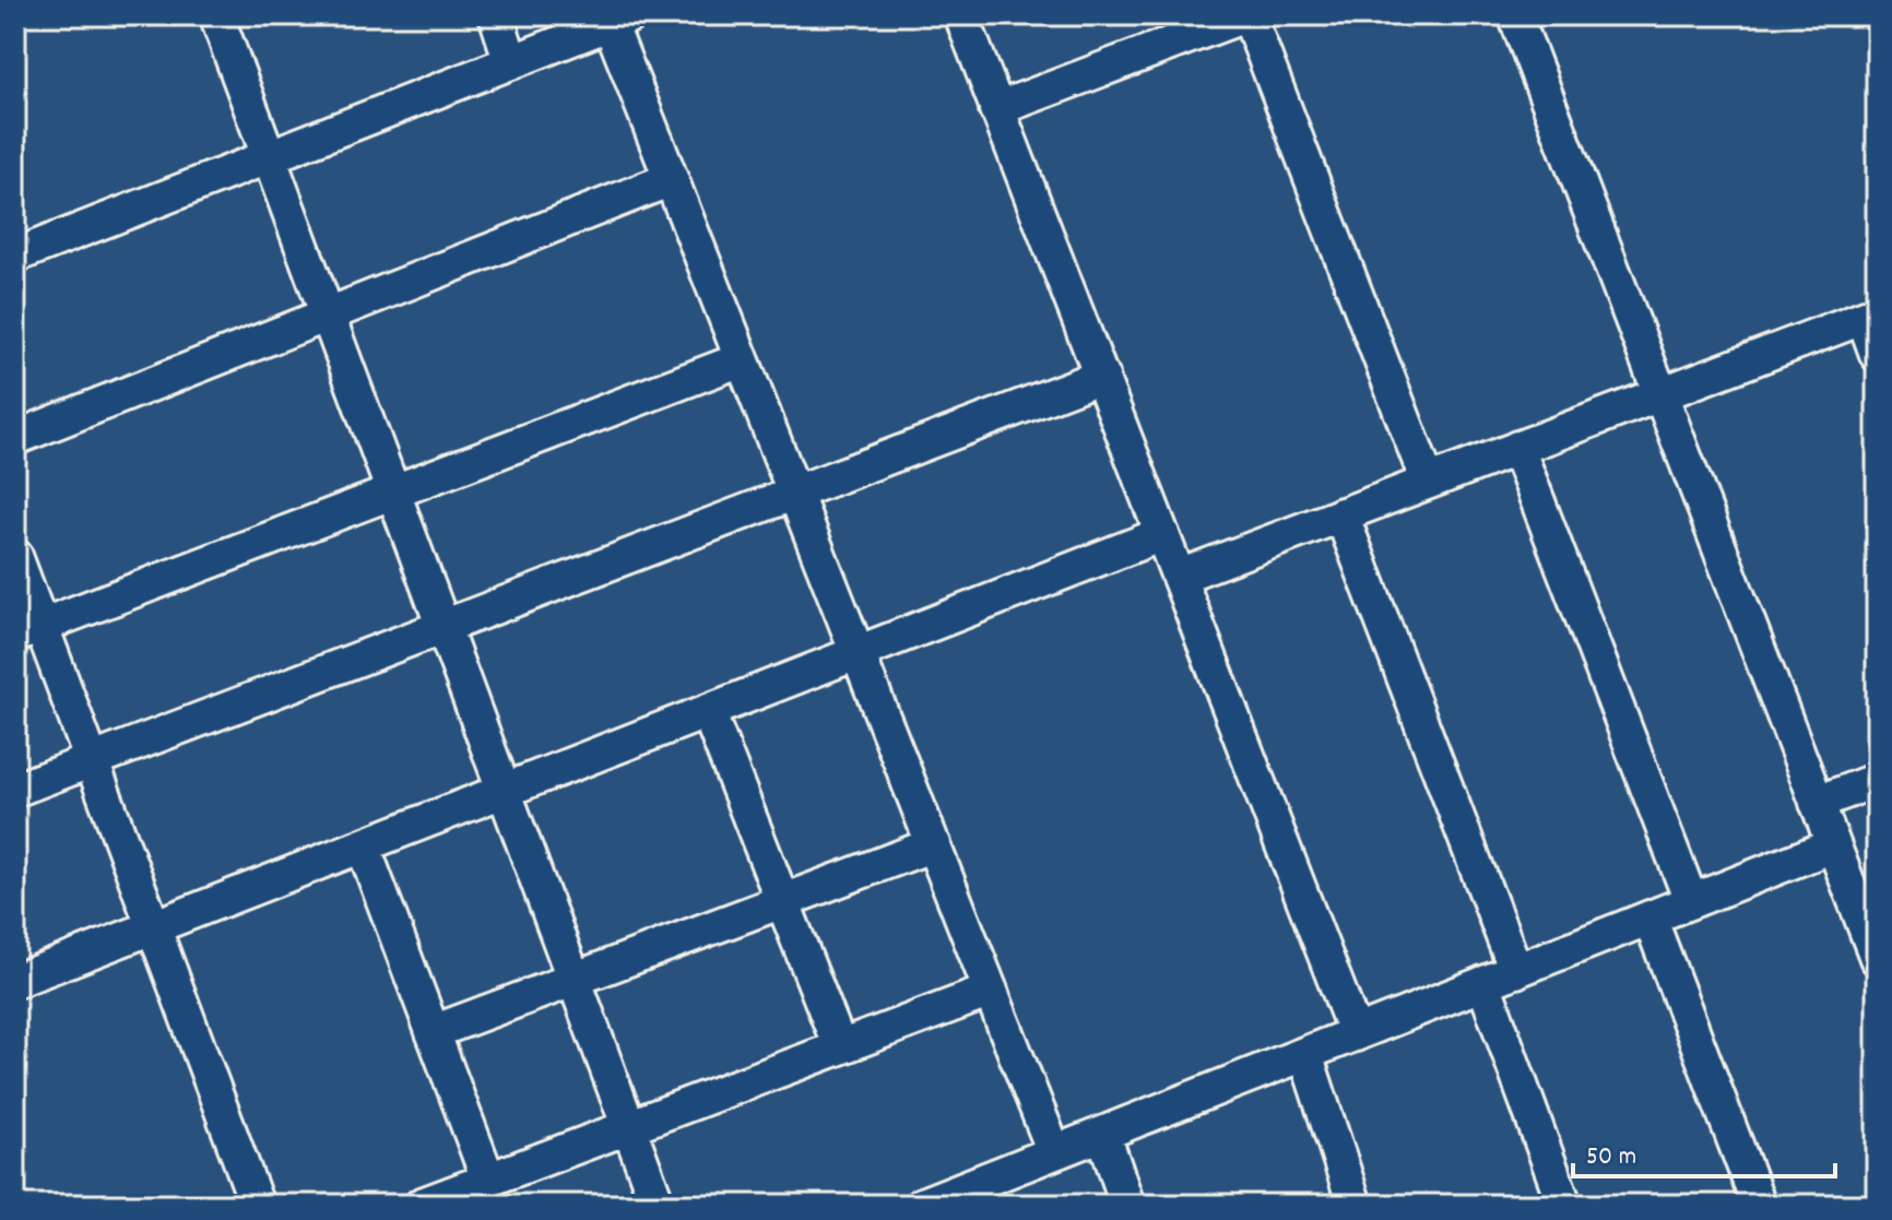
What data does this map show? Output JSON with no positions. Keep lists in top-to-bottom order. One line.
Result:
{"scale_bar":"50 m"}
